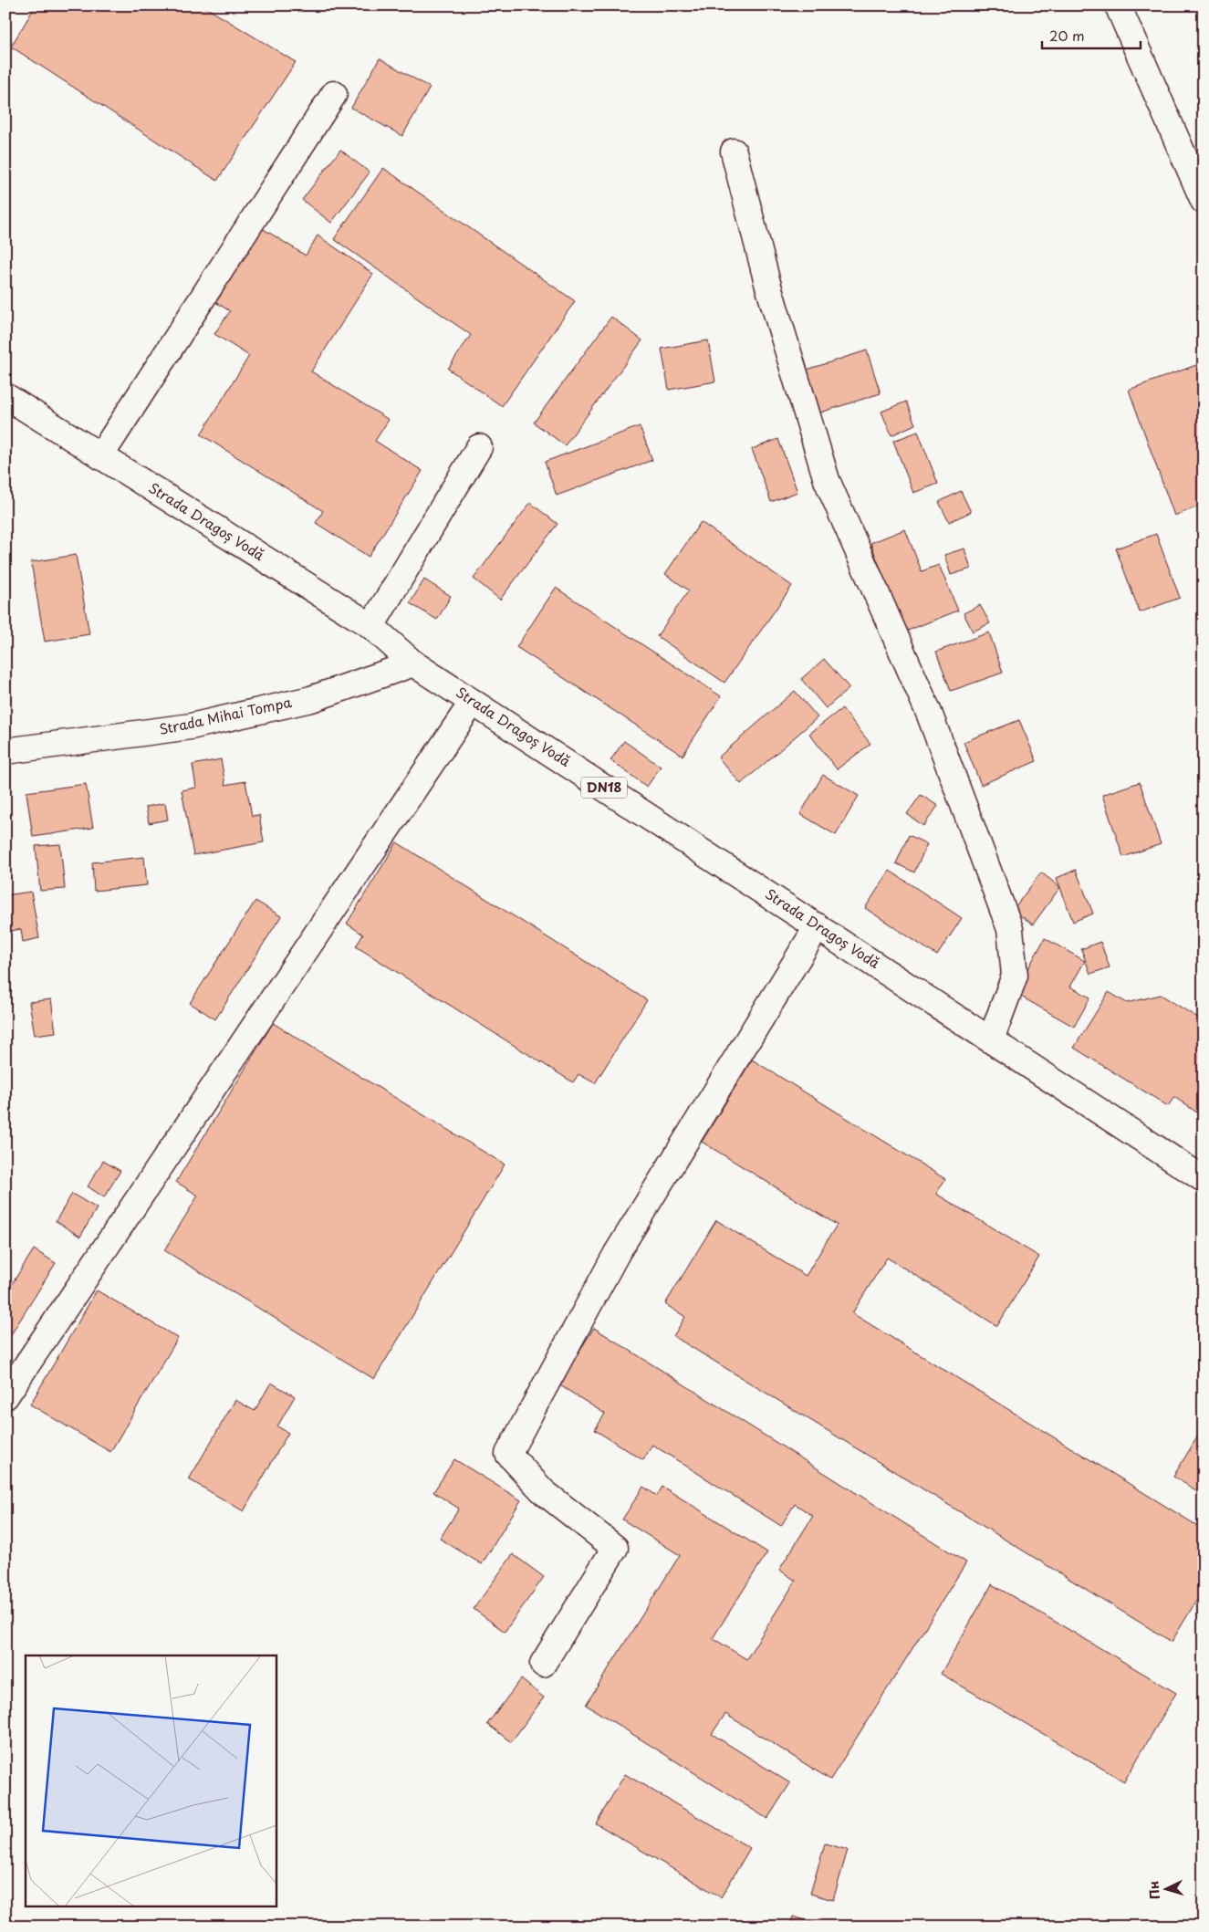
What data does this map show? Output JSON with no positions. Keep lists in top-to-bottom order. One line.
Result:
{"streets":{"main road":["Strada Dragoș Vodă","Strada Mihai Tompa","DN18"]},"crossings":[["Strada Dragoș Vodă","Strada Mihai Tompa"]],"scale_bar":"20 m","north":"left"}
